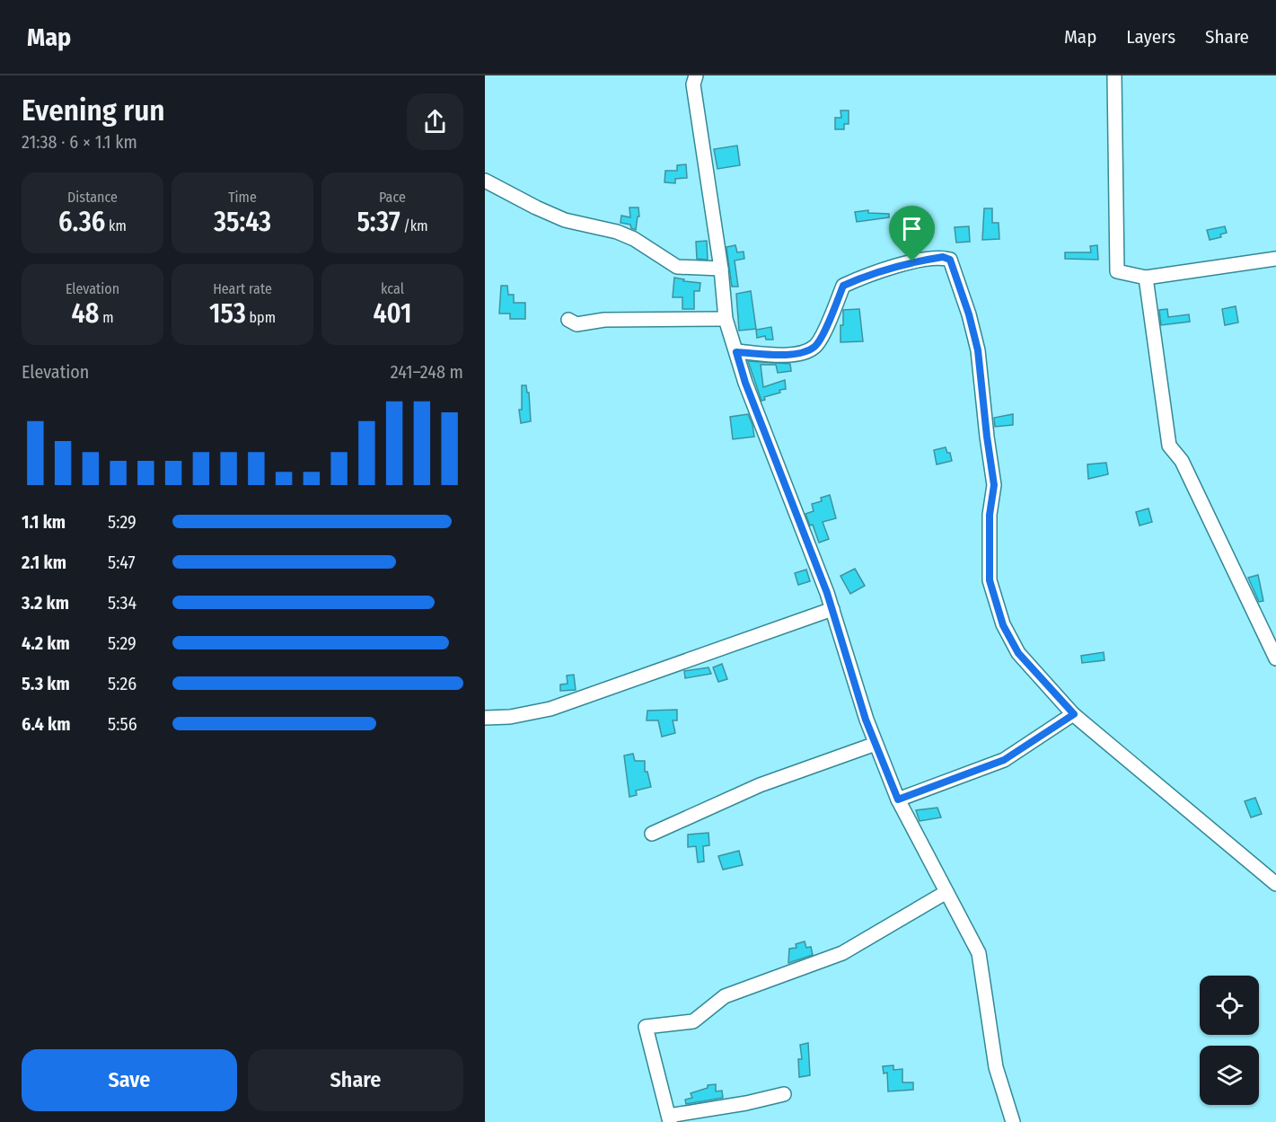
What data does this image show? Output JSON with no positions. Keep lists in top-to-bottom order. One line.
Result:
{"page":{"header":"Map","nav":["Map","Layers","Share"],"heading":["Evening run","21:38 · 6 × 1.1 km"],"stats":[["Distance","6.36 km"],["Time","35:43"],["Pace","5:37 /km"],["Elevation","48 m"],["Heart rate","153 bpm"],["kcal","401"]],"chart":["Elevation","241–248 m"],"list":[{"name":"1.1 km","note":"5:29"},{"name":"2.1 km","note":"5:47"},{"name":"3.2 km","note":"5:34"},{"name":"4.2 km","note":"5:29"},{"name":"5.3 km","note":"5:26"},{"name":"6.4 km","note":"5:56"}],"buttons":["Save","Share"]}}
